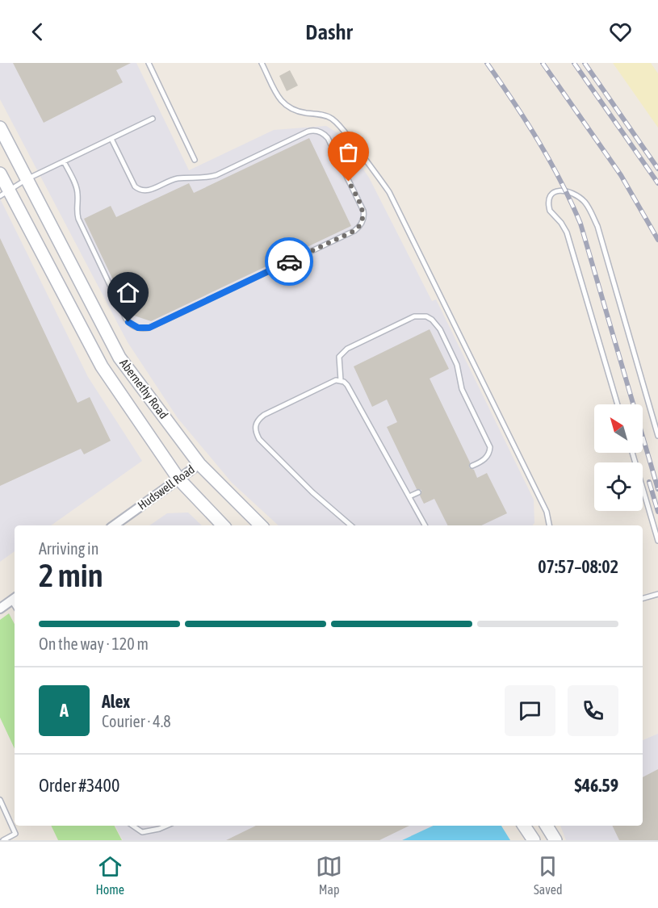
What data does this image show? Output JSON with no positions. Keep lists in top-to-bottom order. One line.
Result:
{"streets":{"main road":["Abernethy Road"],"street":["Hudswell Road"]},"crossings":[["Abernethy Road","Hudswell Road"]],"north":"top left","page":{"header":"Dashr","heading":["2 min","Arriving in","07:57–08:02"],"panel":["Alex","Courier · 4.8","Order #3400","$46.59"],"bar":"On the way · 120 m","round":"A","tabs":["Home","Map","Saved"]}}
